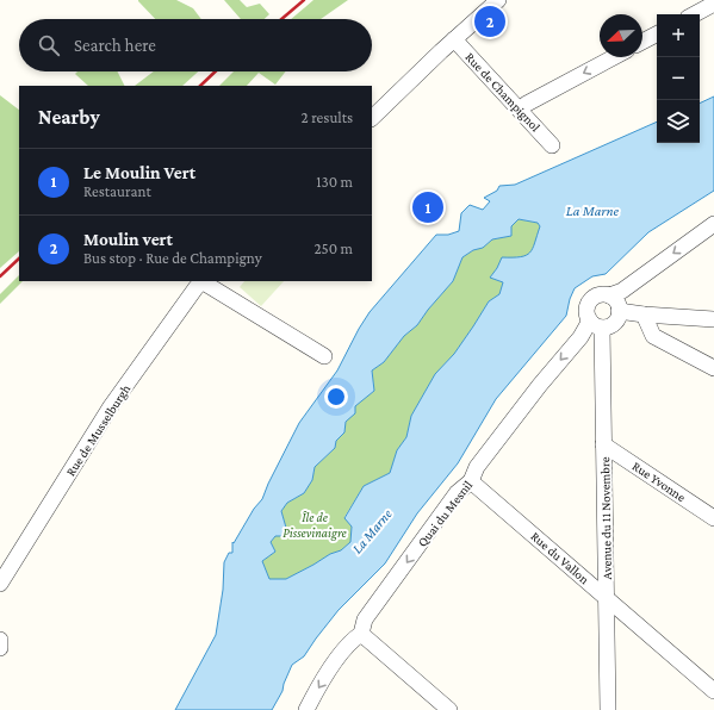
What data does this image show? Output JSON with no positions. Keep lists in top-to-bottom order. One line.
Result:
{"streets":{"street":["Rue de Champignol","Rue de Musselburgh","Rue Yvonne","Quai du Mesnil","Avenue du 11 Novembre","Rue du Vallon"]},"crossings":[["Rue Yvonne","Avenue du 11 Novembre"],["Quai du Mesnil","Avenue du 11 Novembre"],["Quai du Mesnil","Rue du Vallon"],["Avenue du 11 Novembre","Rue du Vallon"]],"one_way":["Quai du Mesnil"],"water":["La Marne"],"parks":["Île de Pissevinaigre"],"north":"bottom left","page":{"pins":["2","1"],"map_buttons":["+","−"],"search":"Search here","heading":["Nearby","2 results"],"list":[{"mark":"1","name":"Le Moulin Vert","note":"Restaurant","value":"130 m"},{"mark":"2","name":"Moulin vert","note":"Bus stop · Rue de Champigny","value":"250 m"}]}}
